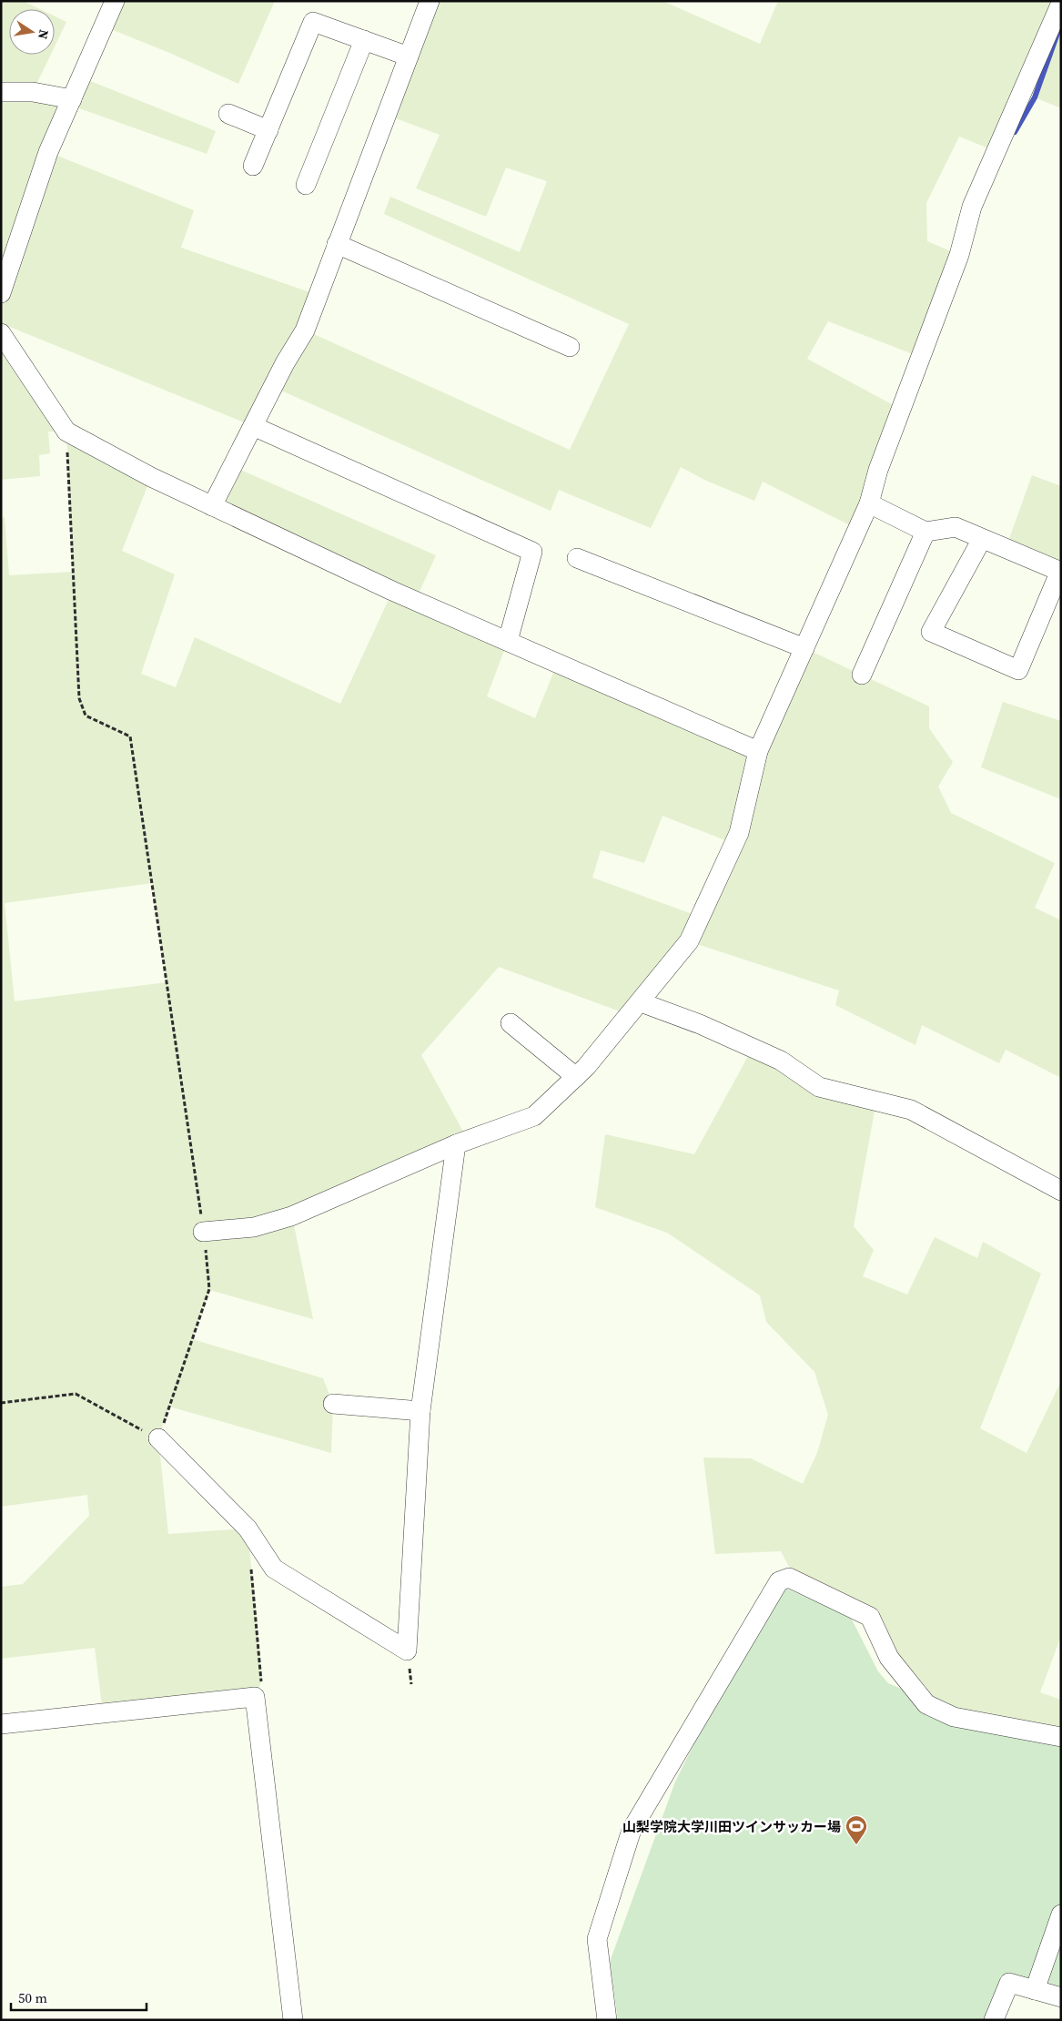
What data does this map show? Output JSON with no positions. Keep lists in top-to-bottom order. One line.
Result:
{"places":{"sports":["山梨学院大学川田ツインサッカー場"]},"scale_bar":"50 m","north":"right"}
